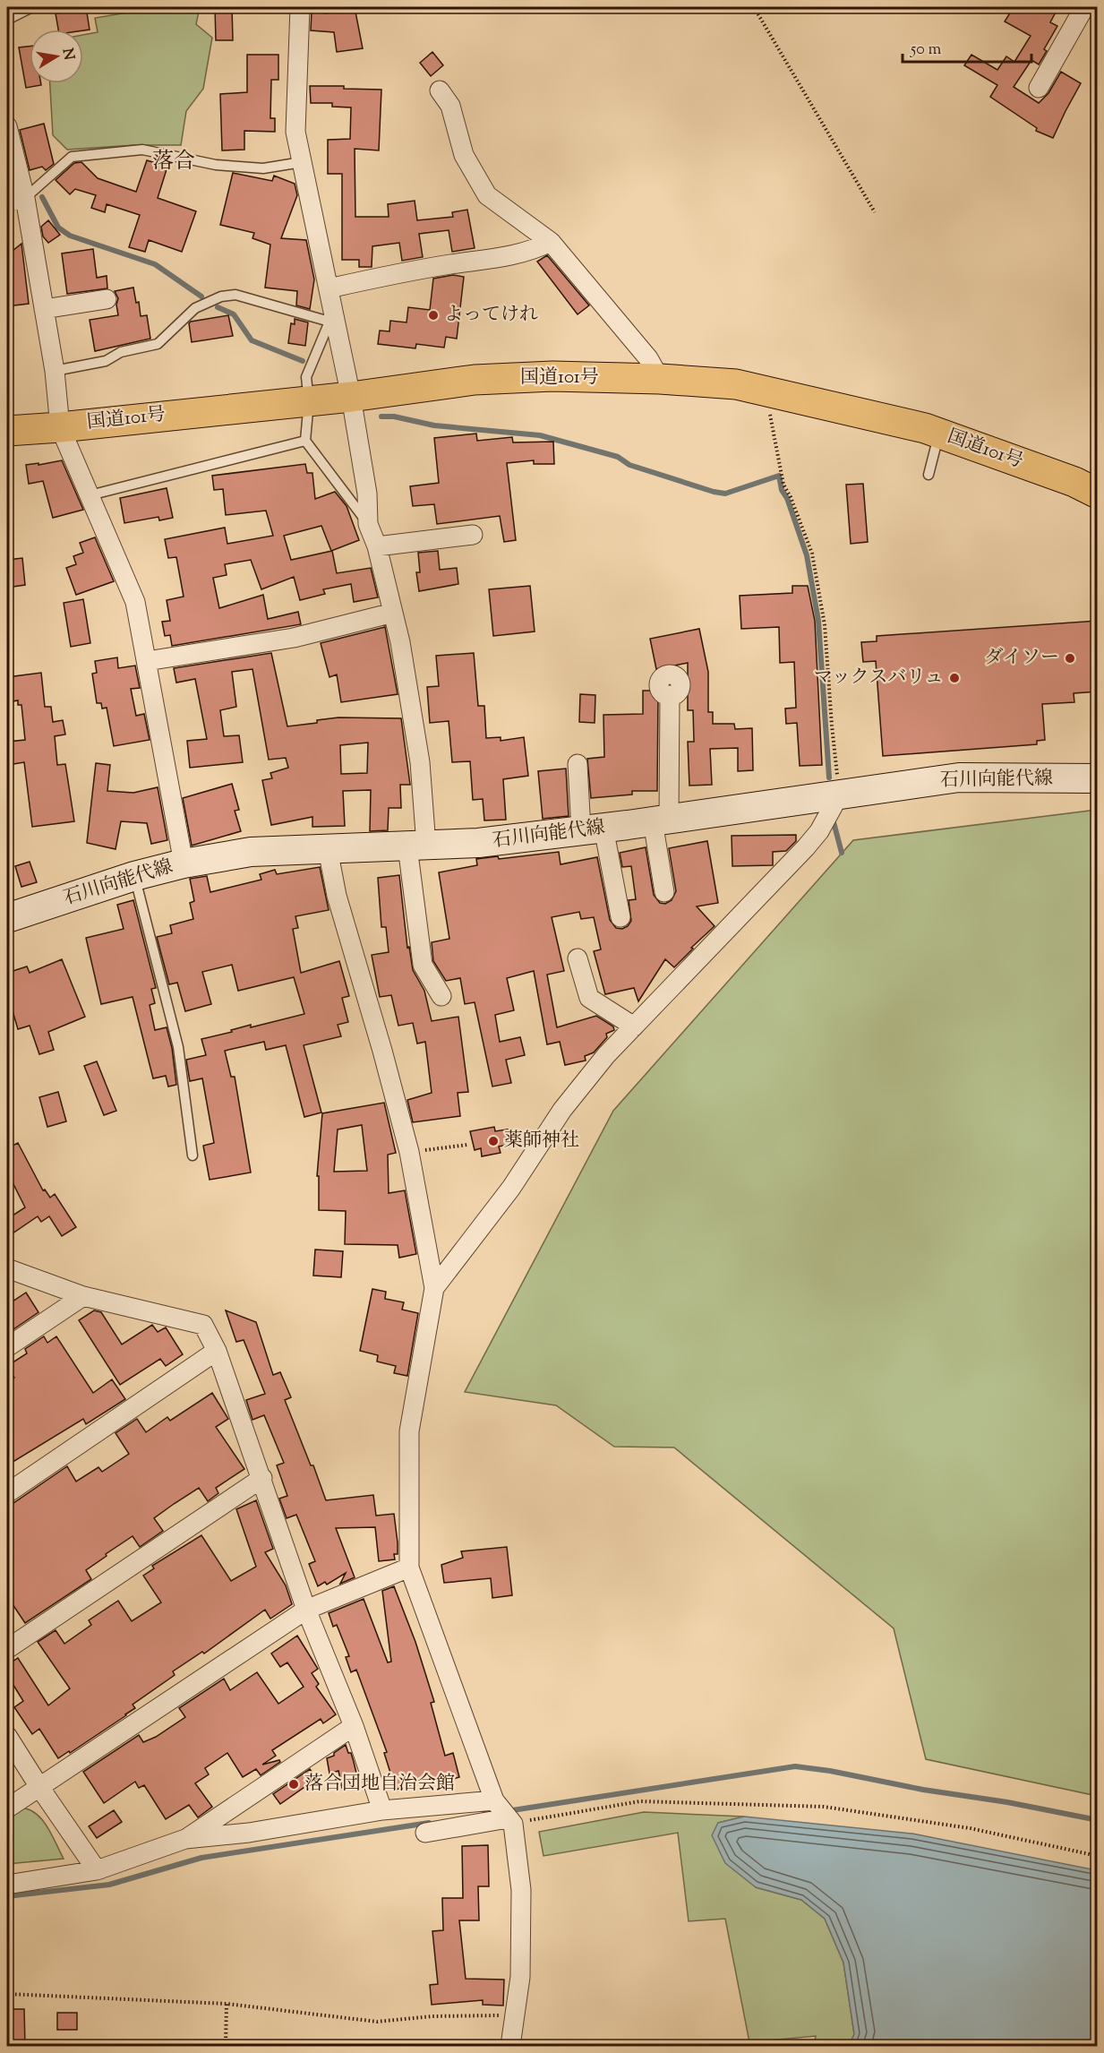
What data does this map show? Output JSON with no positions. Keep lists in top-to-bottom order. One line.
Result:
{"streets":{"highway":["国道101号"],"main road":["石川向能代線"]},"districts":["落合"],"places":["よってけれ","ダイソー","マックスバリュ","薬師神社","落合団地自治会館"],"scale_bar":"50 m","north":"right"}
